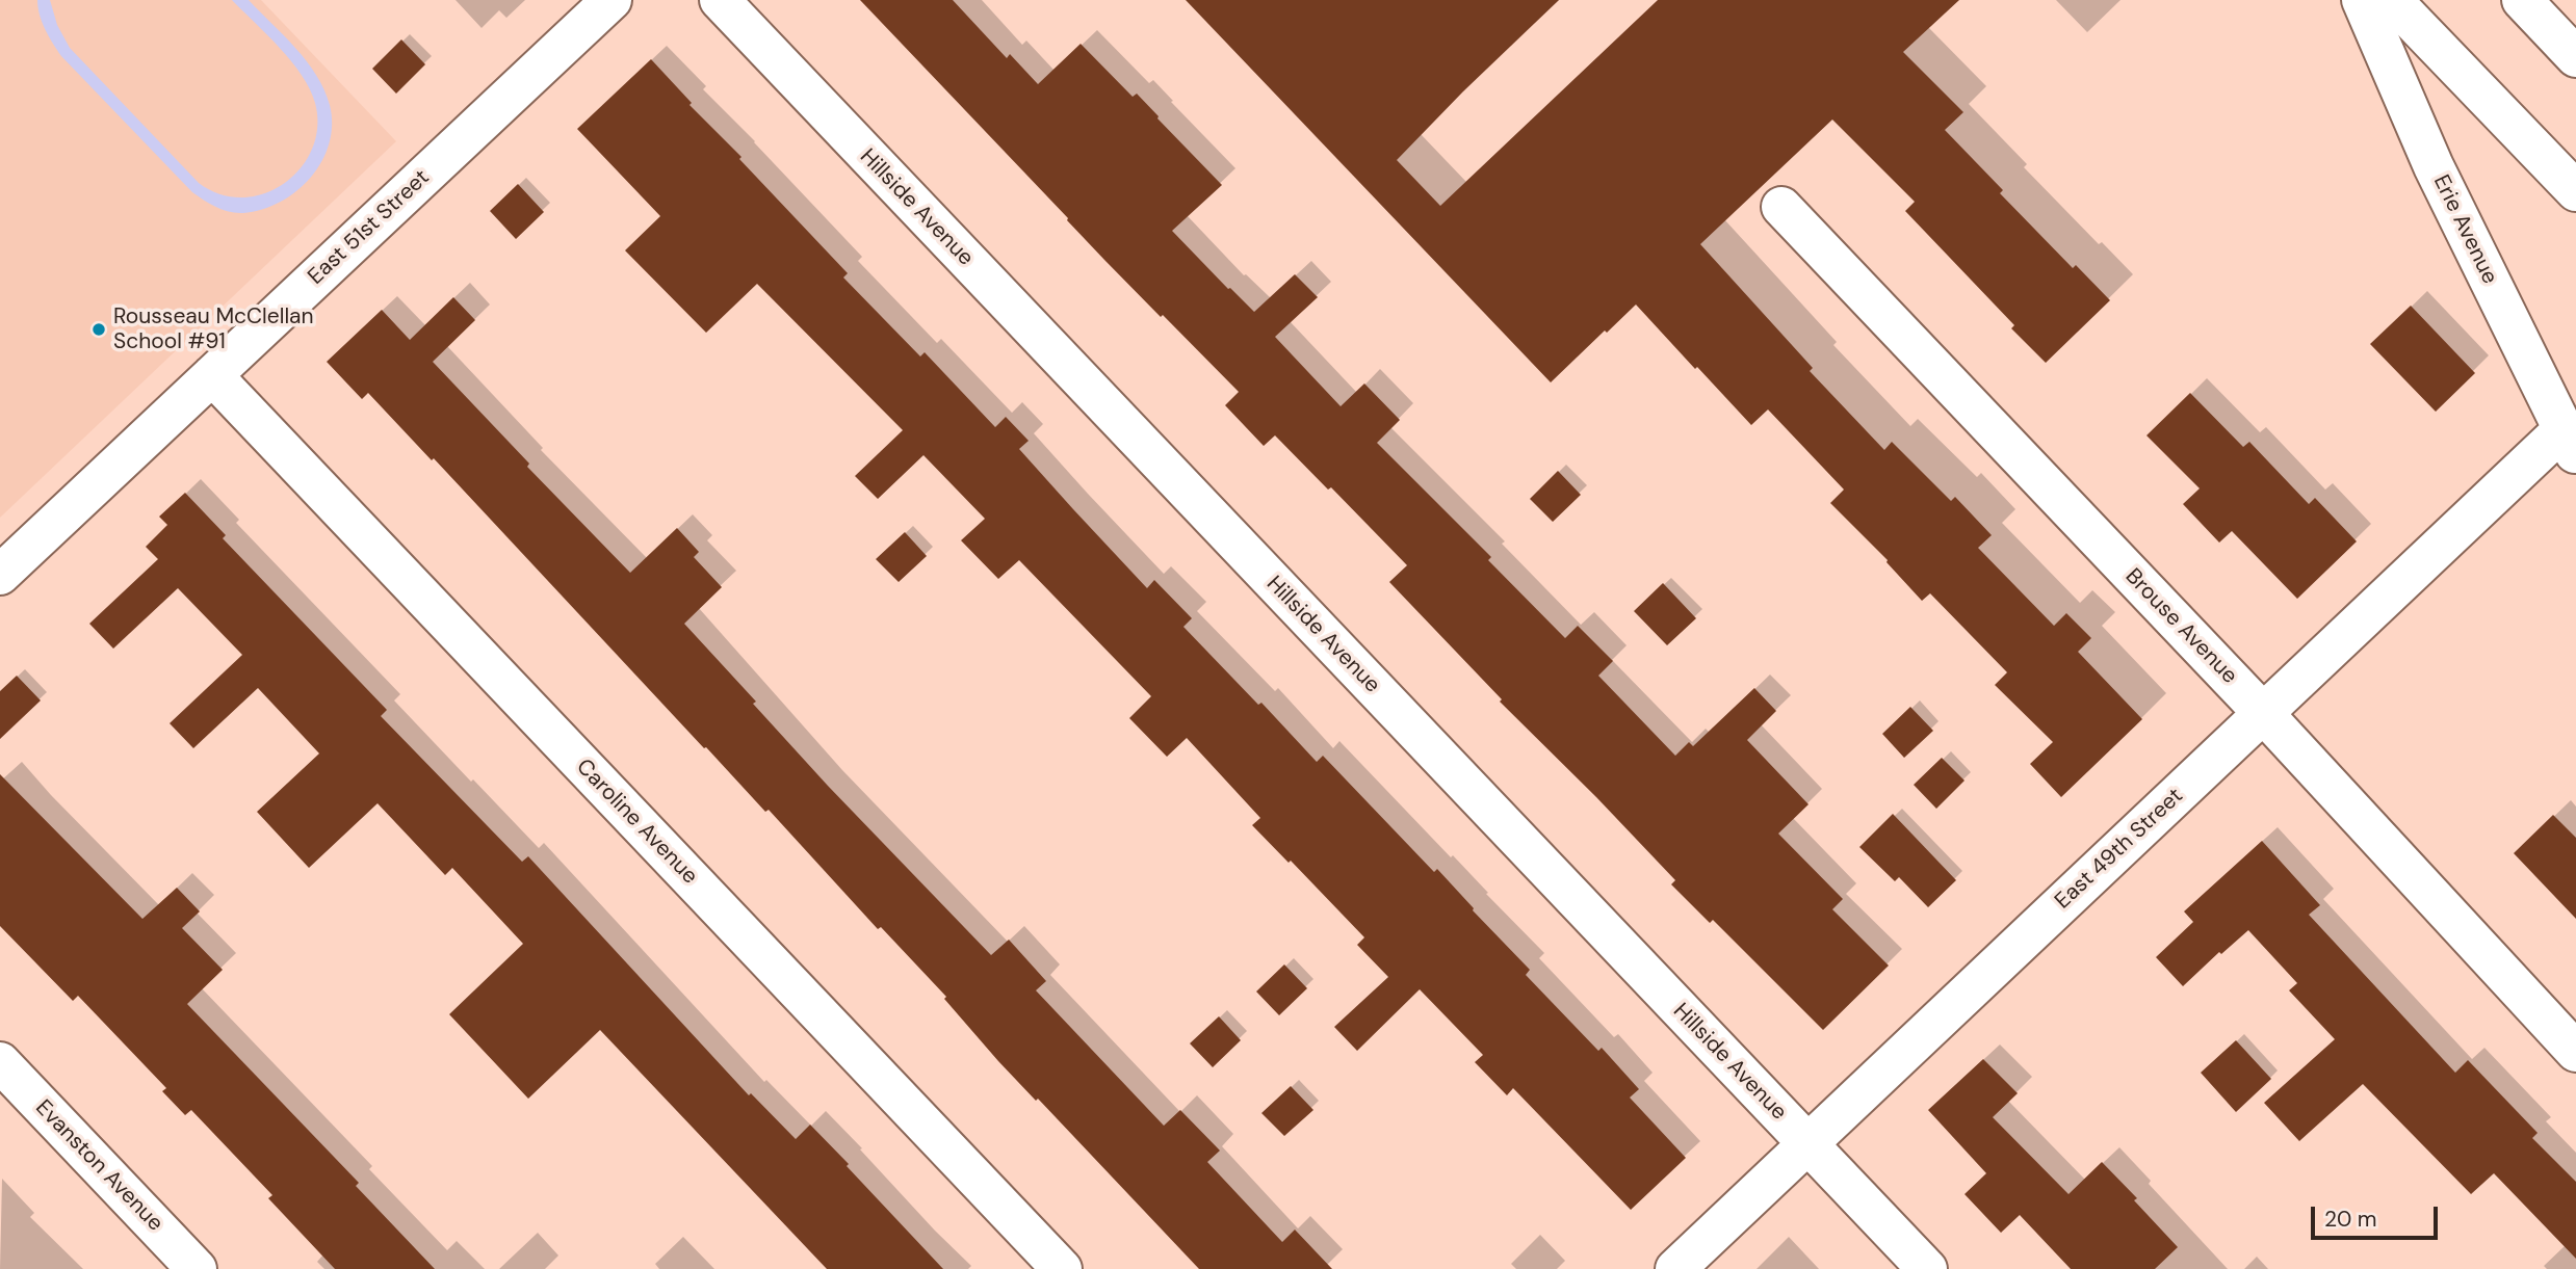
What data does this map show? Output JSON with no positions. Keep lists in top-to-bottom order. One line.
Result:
{"streets":{"street":["Hillside Avenue","East 51st Street","Erie Avenue","Brouse Avenue","Caroline Avenue","East 49th Street","Evanston Avenue"]},"crossings":[["Hillside Avenue","East 49th Street"],["East 51st Street","Caroline Avenue"],["Erie Avenue","East 49th Street"],["Brouse Avenue","East 49th Street"]],"places":["Rousseau McClellan School #91"],"scale_bar":"20 m"}
